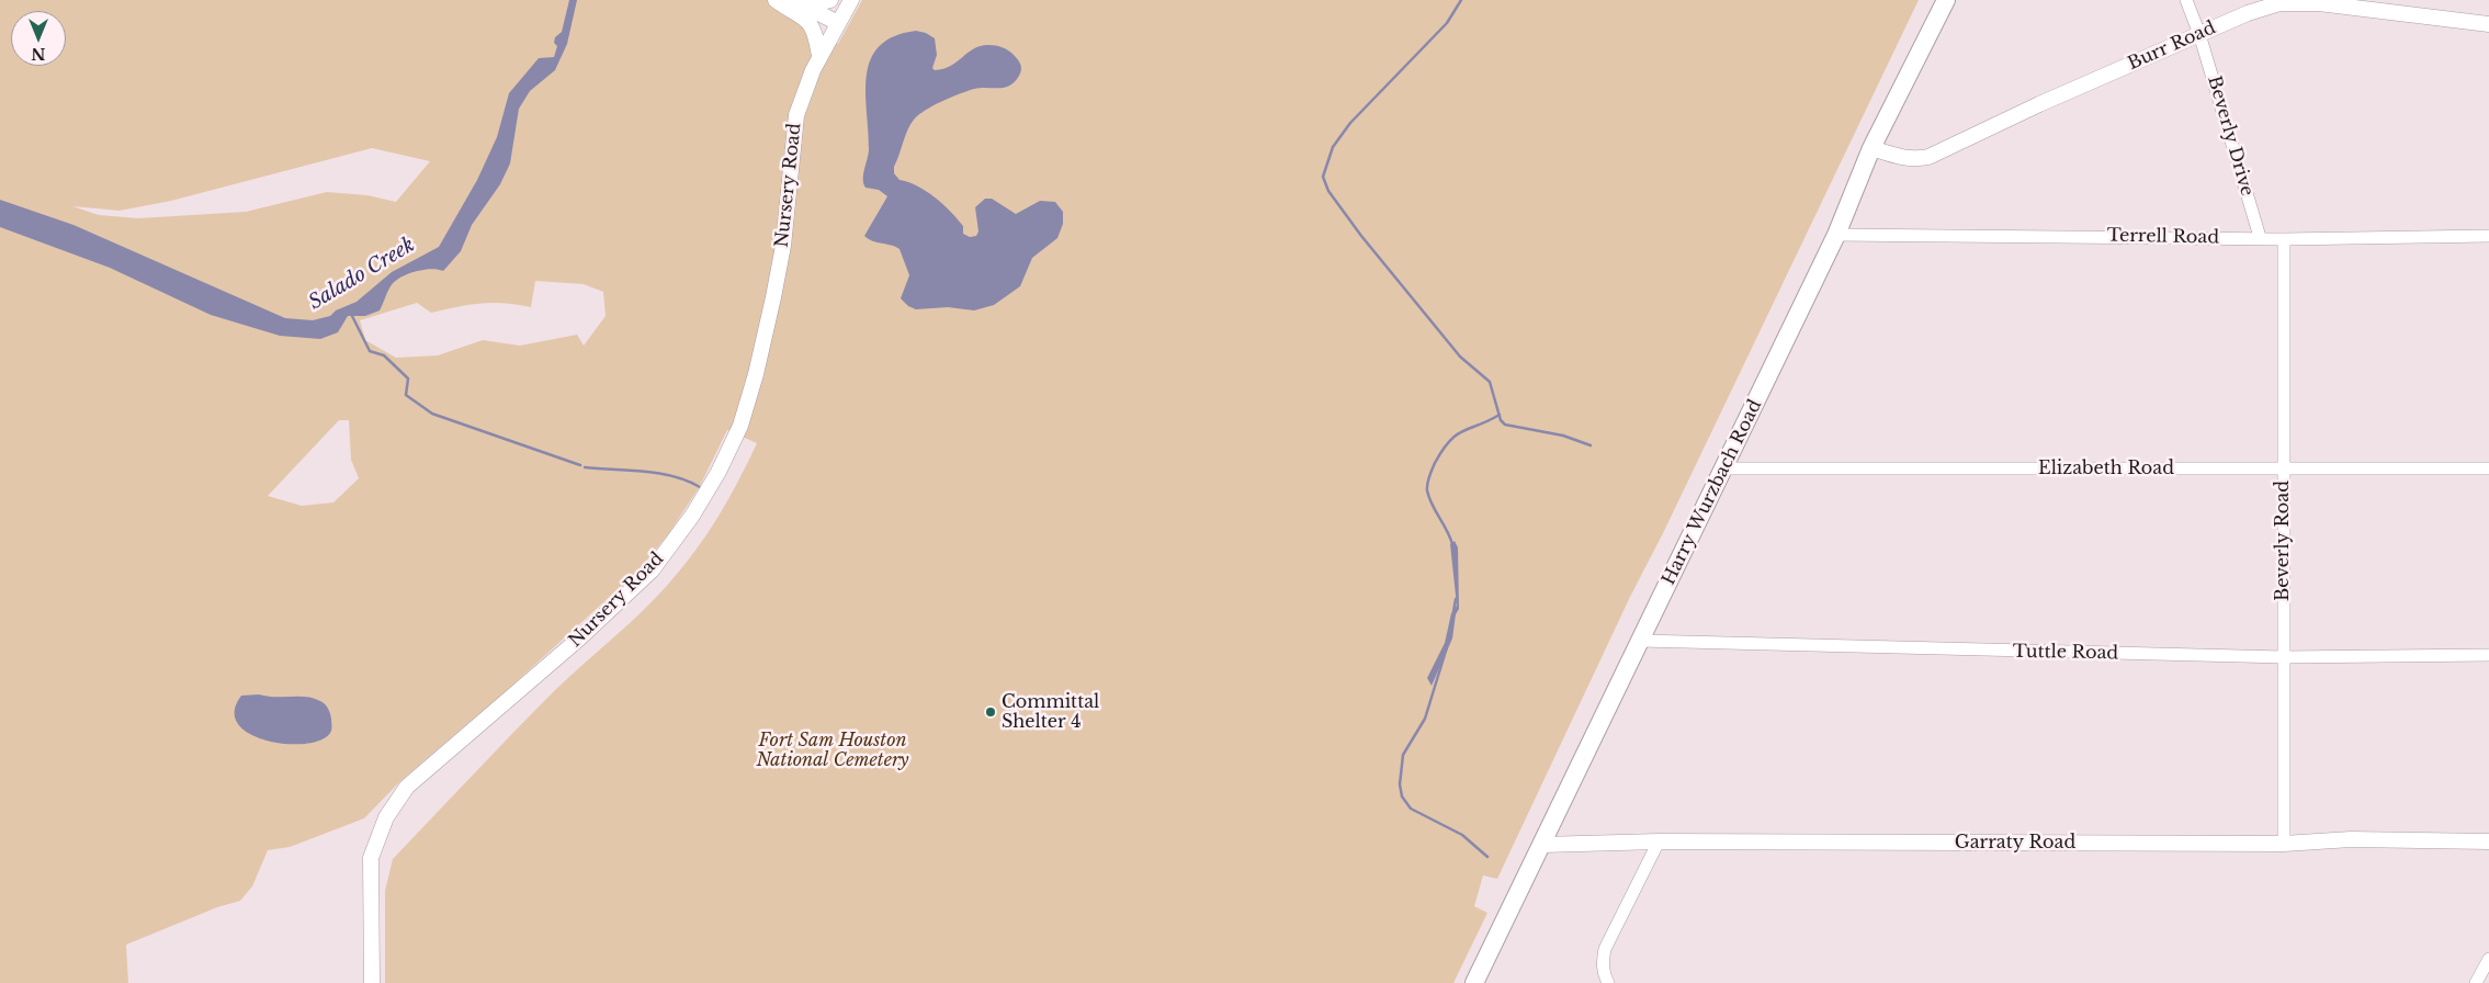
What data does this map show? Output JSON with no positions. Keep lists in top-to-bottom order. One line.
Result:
{"streets":{"main road":["Harry Wurzbach Road"],"street":["Burr Road","Beverly Drive","Nursery Road","Terrell Road","Elizabeth Road","Beverly Road","Tuttle Road","Garraty Road"]},"crossings":[["Burr Road","Beverly Drive"],["Burr Road","Harry Wurzbach Road"],["Beverly Drive","Terrell Road"],["Terrell Road","Harry Wurzbach Road"],["Terrell Road","Beverly Road"],["Elizabeth Road","Harry Wurzbach Road"],["Elizabeth Road","Beverly Road"],["Harry Wurzbach Road","Tuttle Road"],["Harry Wurzbach Road","Garraty Road"],["Beverly Road","Tuttle Road"],["Beverly Road","Garraty Road"]],"water":["Salado Creek"],"parks":["Fort Sam Houston National Cemetery"],"places":["Committal Shelter 4"],"north":"bottom"}
